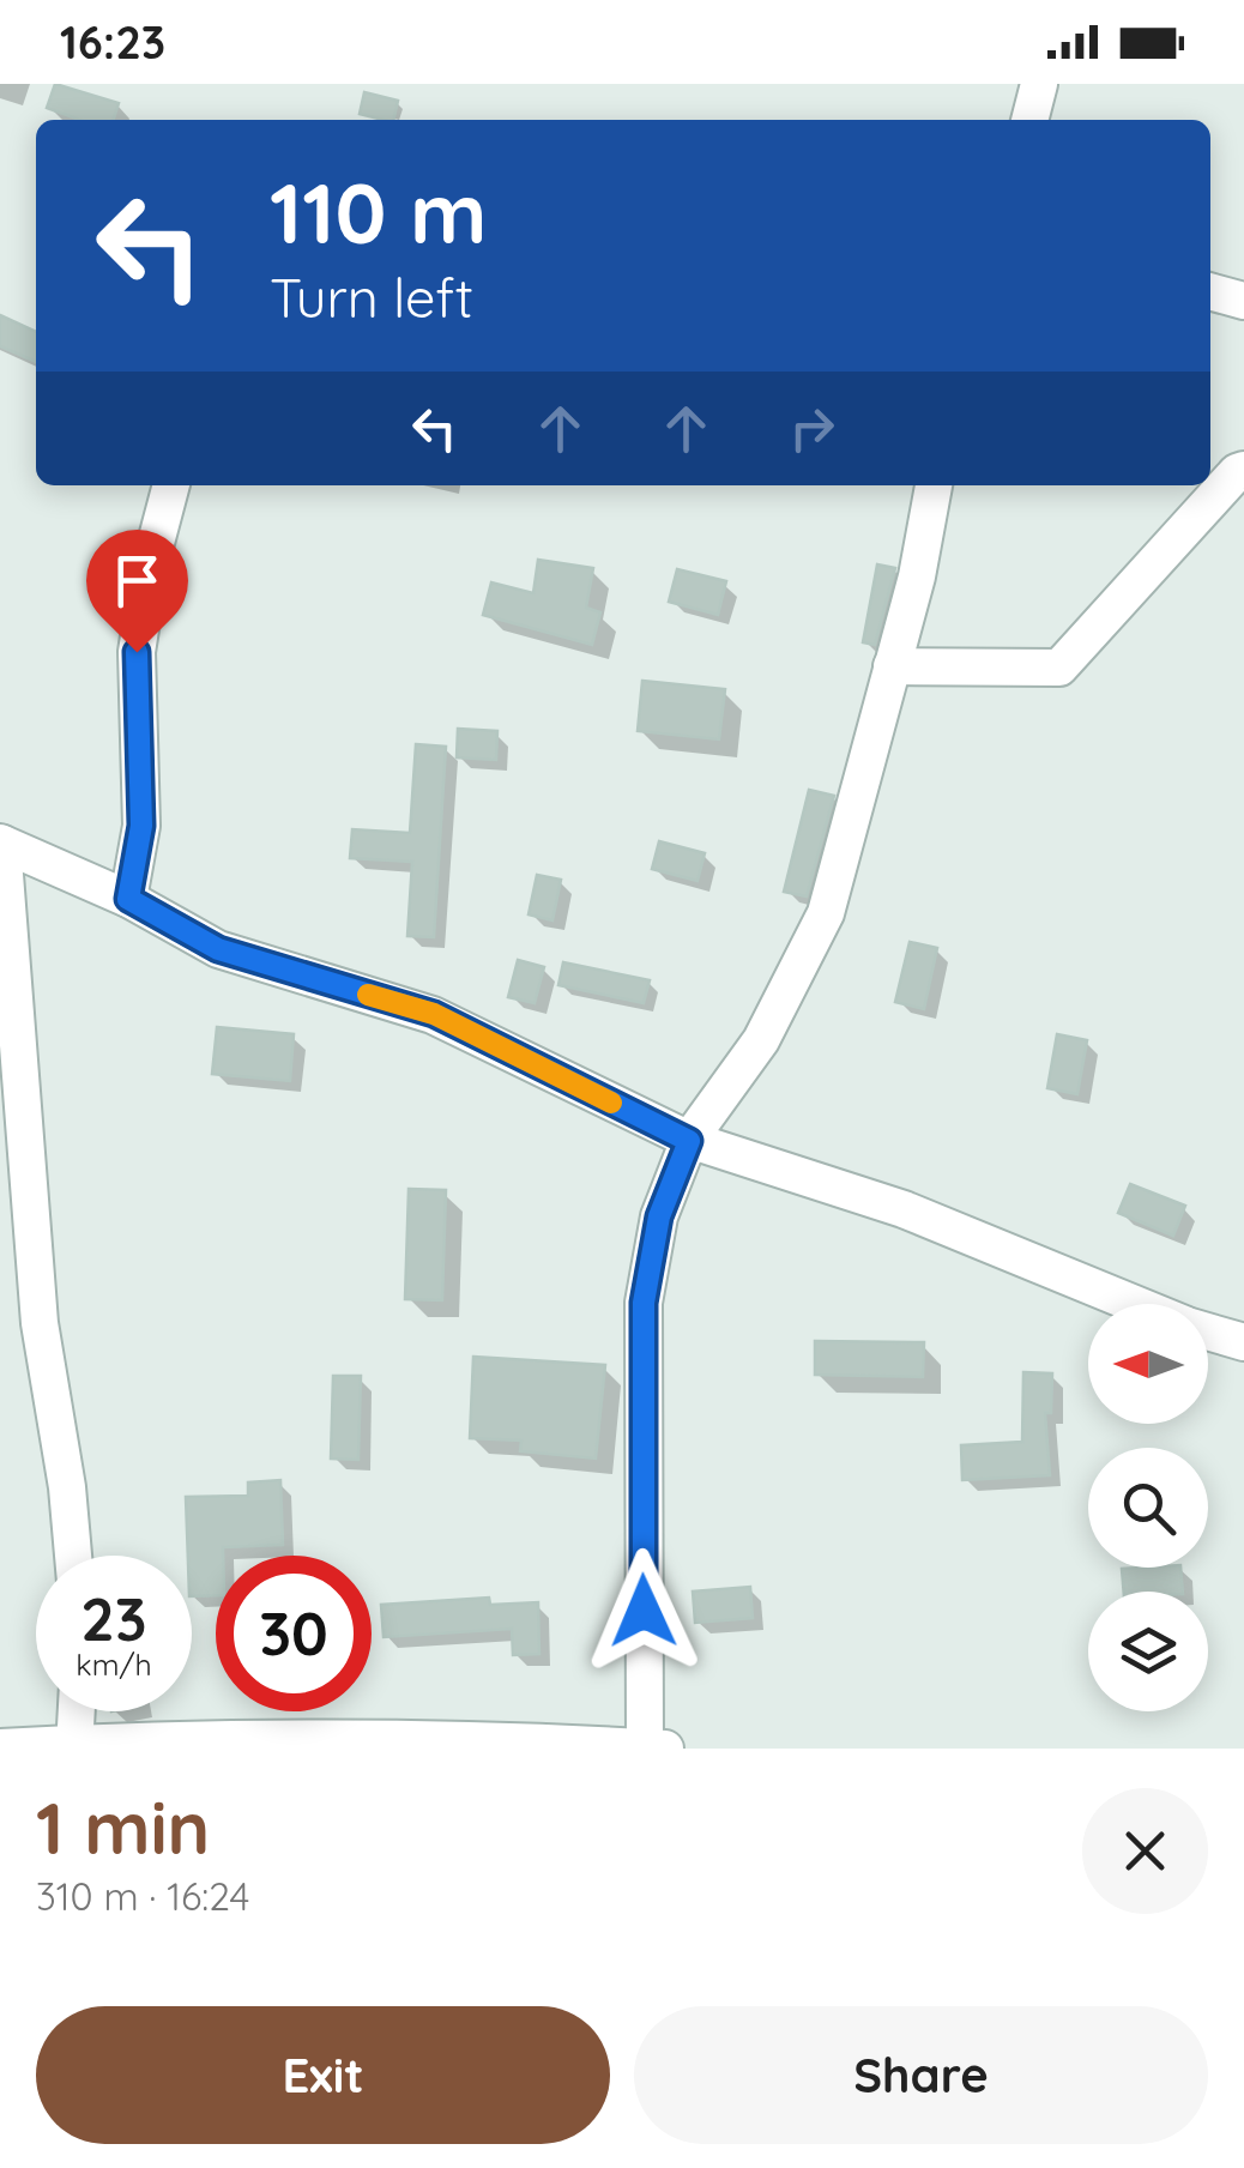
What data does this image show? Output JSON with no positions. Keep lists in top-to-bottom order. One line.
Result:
{"north":"left","page":{"status":"16:23","turn":["110 m","Turn left"],"speed":"23 km/h","limit":"30","heading":["1 min","310 m · 16:24"],"buttons":["Exit","Share"]}}
